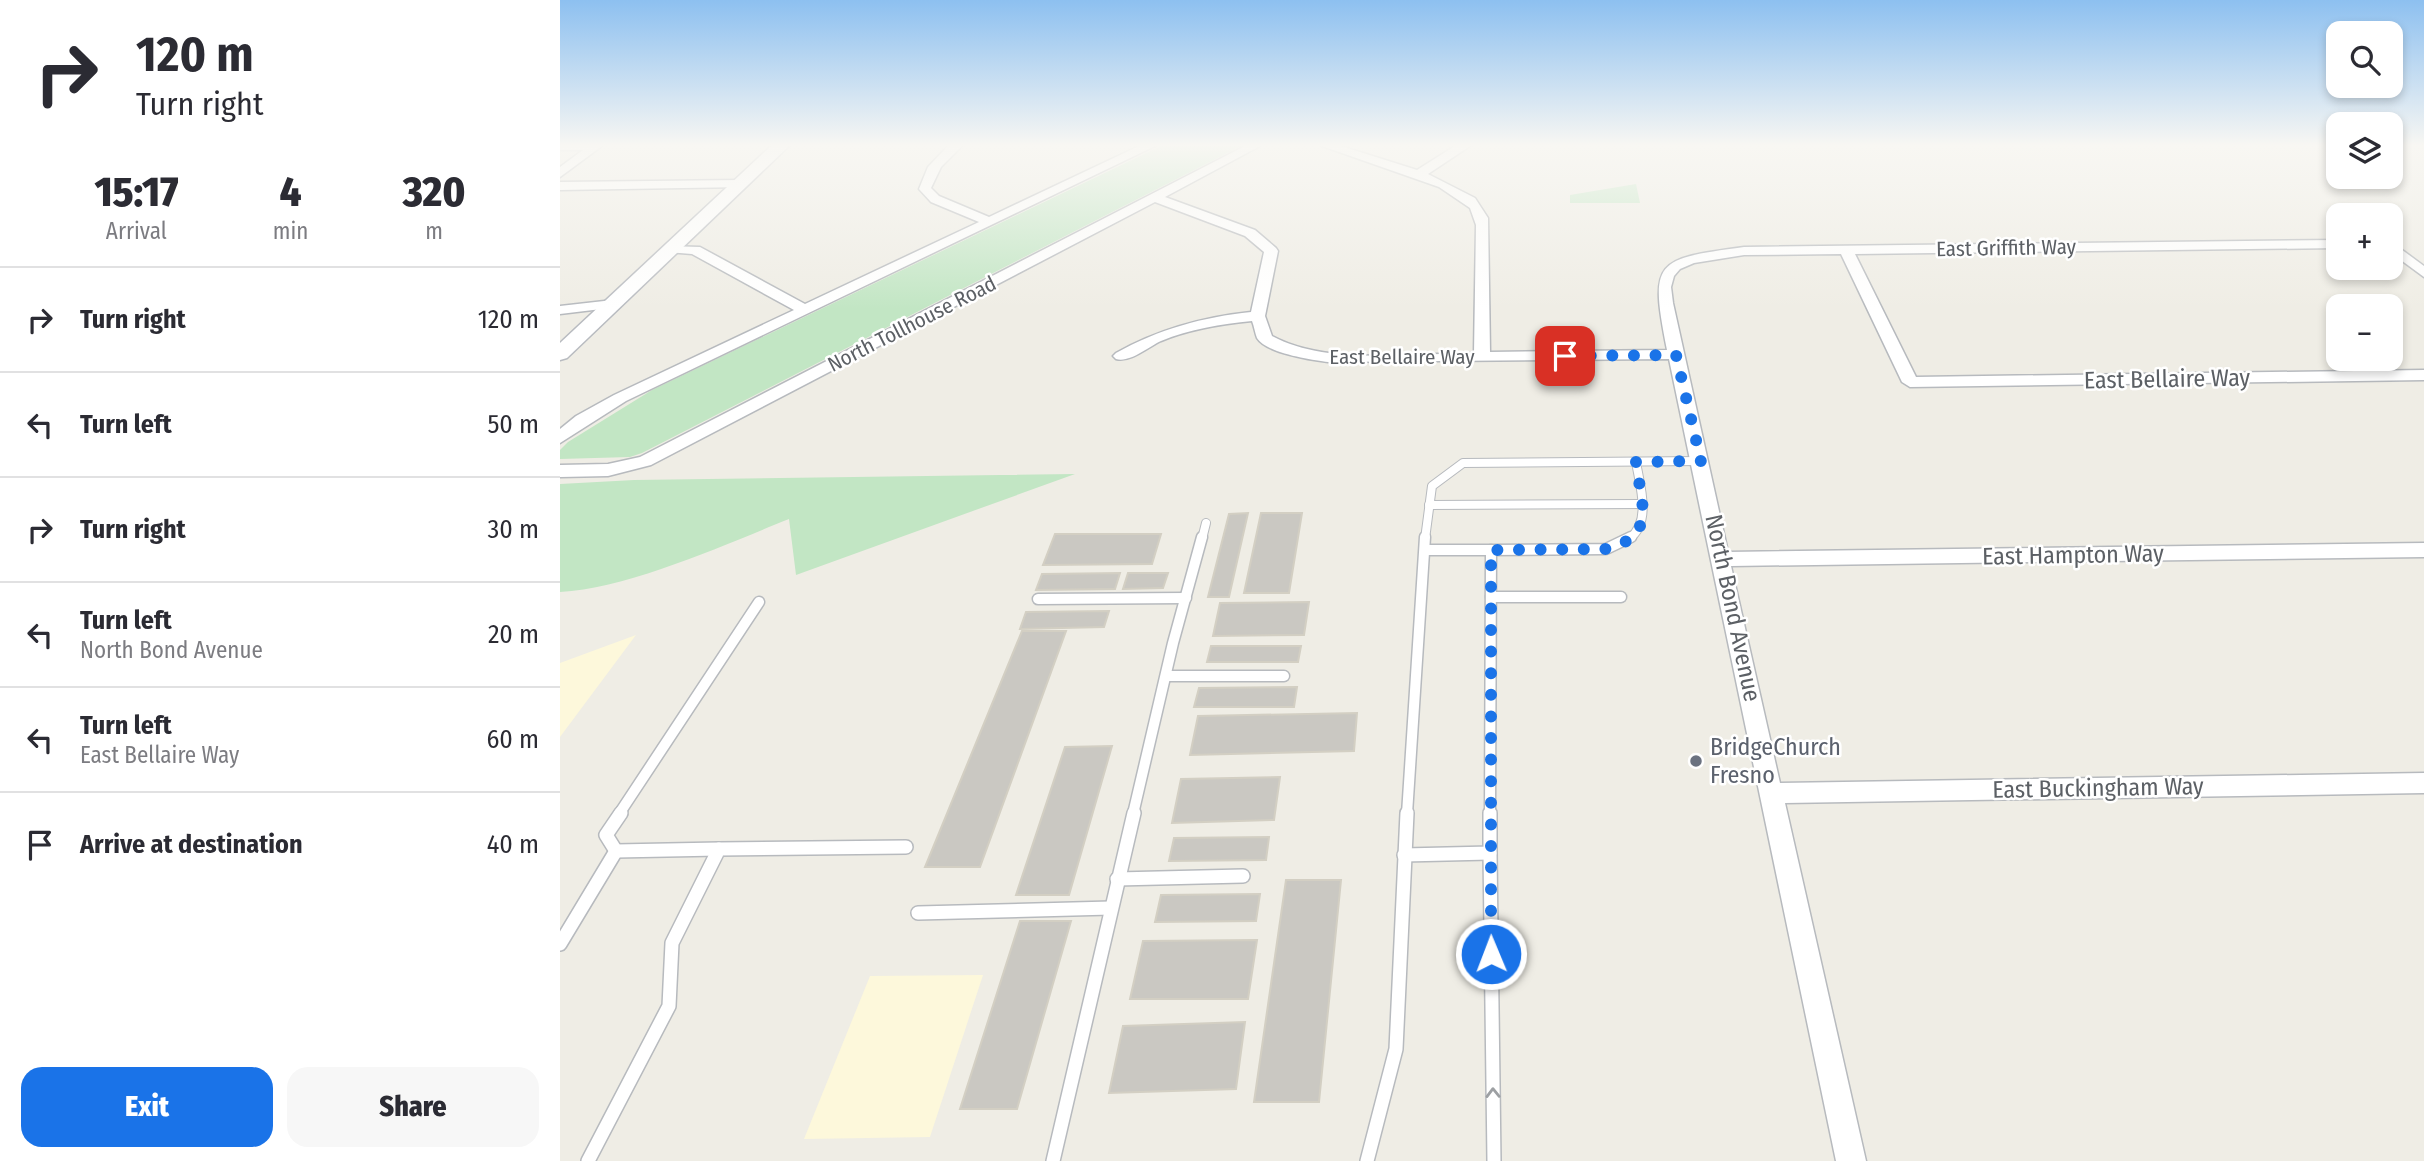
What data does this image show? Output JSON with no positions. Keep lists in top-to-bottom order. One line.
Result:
{"streets":{"street":["East Griffith Way","North Tollhouse Road","East Bellaire Way","East Hampton Way","North Bond Avenue","East Buckingham Way"]},"crossings":[["East Griffith Way","East Bellaire Way"],["East Griffith Way","North Bond Avenue"],["East Bellaire Way","North Bond Avenue"],["East Hampton Way","North Bond Avenue"],["North Bond Avenue","East Buckingham Way"]],"places":["BridgeChurch Fresno"],"page":{"turn":["120 m","Turn right"],"map_buttons":["+","−"],"eta":["15:17","Arrival","4","min","320","m"],"list":[{"name":"Turn right","value":"120 m"},{"name":"Turn left","value":"50 m"},{"name":"Turn right","value":"30 m"},{"name":"Turn left","note":"North Bond Avenue","value":"20 m"},{"name":"Turn left","note":"East Bellaire Way","value":"60 m"},{"name":"Arrive at destination","value":"40 m"}],"buttons":["Exit","Share"]}}
